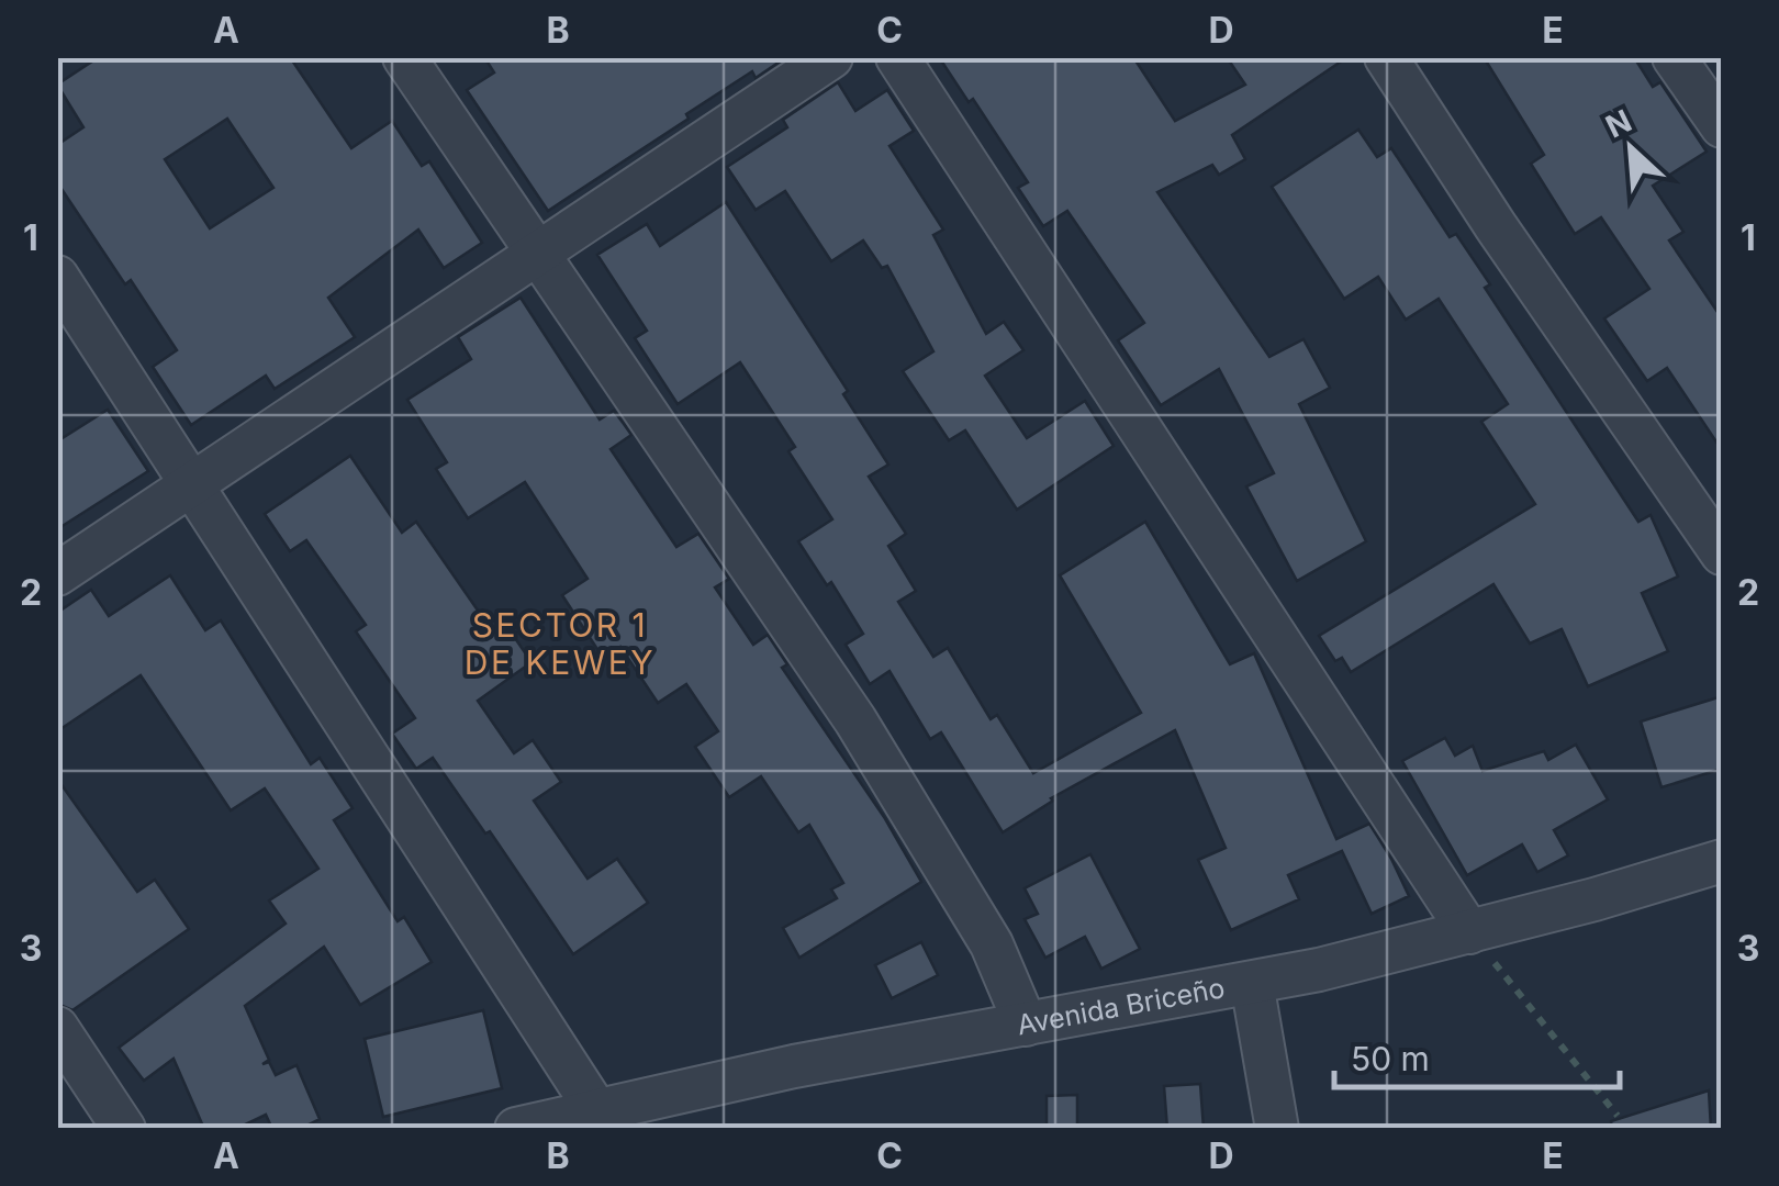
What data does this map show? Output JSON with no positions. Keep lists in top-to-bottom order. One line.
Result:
{"streets":{"street":["Avenida Briceño"]},"districts":["SECTOR 1 DE KEWEY"],"scale_bar":"50 m","north":"top left","grid":{"columns":["A","B","C","D","E"],"rows":["1","2","3"]}}
